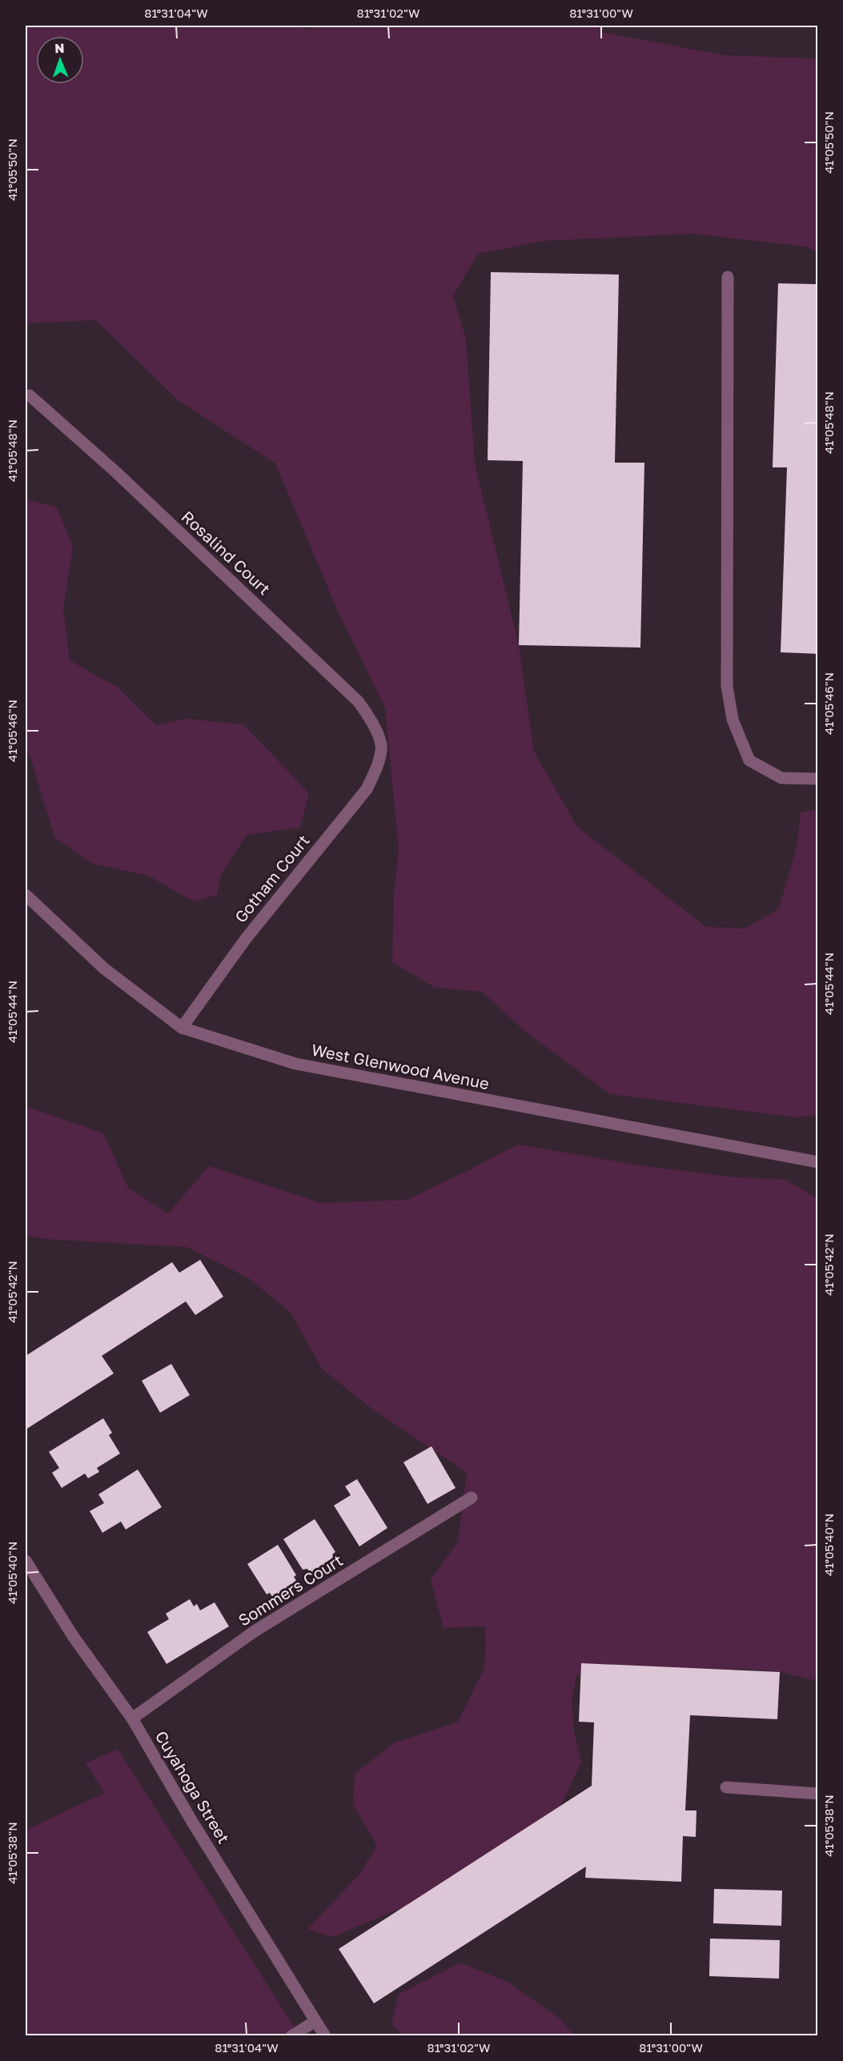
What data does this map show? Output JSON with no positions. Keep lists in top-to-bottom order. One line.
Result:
{"streets":{"street":["Rosalind Court","Gotham Court","West Glenwood Avenue","Sommers Court","Cuyahoga Street"]},"crossings":[["Rosalind Court","Gotham Court"],["Gotham Court","West Glenwood Avenue"],["Sommers Court","Cuyahoga Street"]],"north":"top","coordinates":["81°31'04\"W","81°31'02\"W","81°31'00\"W","41°05'50\"N","41°05'48\"N","41°05'46\"N","41°05'44\"N","41°05'42\"N","41°05'40\"N","41°05'38\"N"]}
